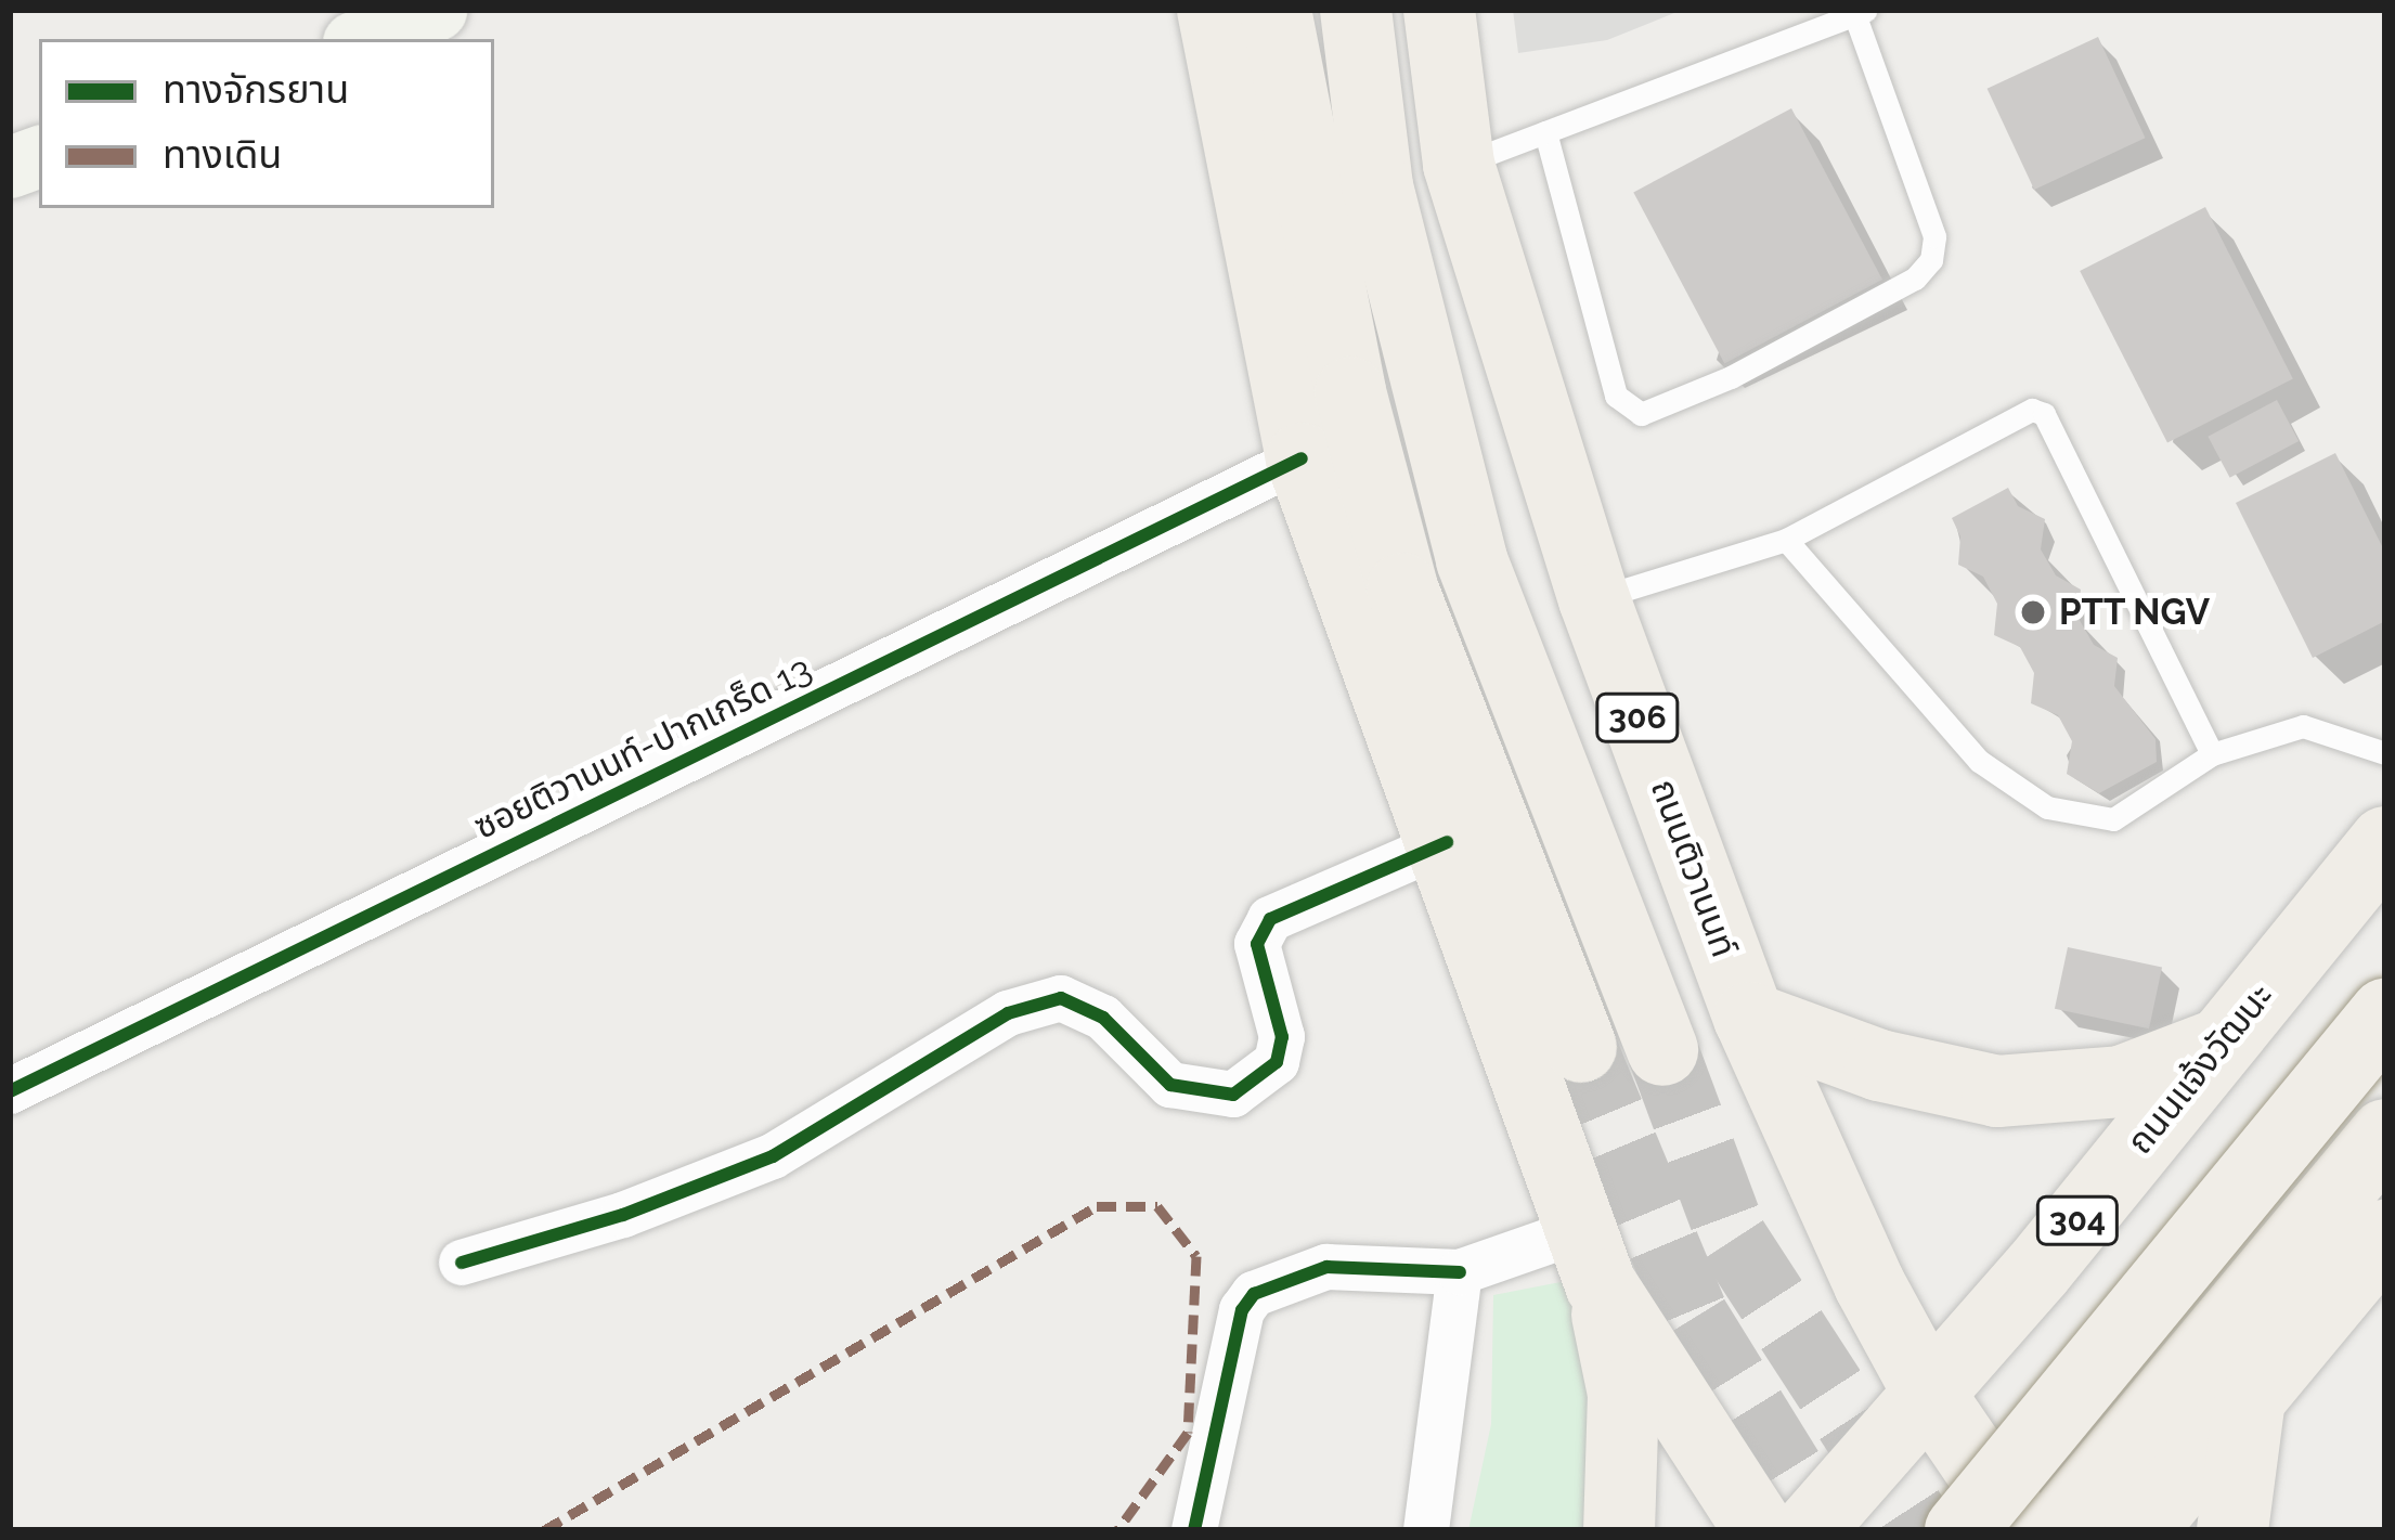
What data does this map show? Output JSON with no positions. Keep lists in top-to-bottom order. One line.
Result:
{"streets":{"main road":["306","ถนนติวานนท์","ถนนแจ้งวัฒนะ","304"],"street":["ซอยติวานนท์-ปากเกร็ด 13"]},"crossings":[["ถนนติวานนท์","ถนนแจ้งวัฒนะ"]],"places":["PTT NGV"],"legend":["ทางจักรยาน","ทางเดิน"]}
